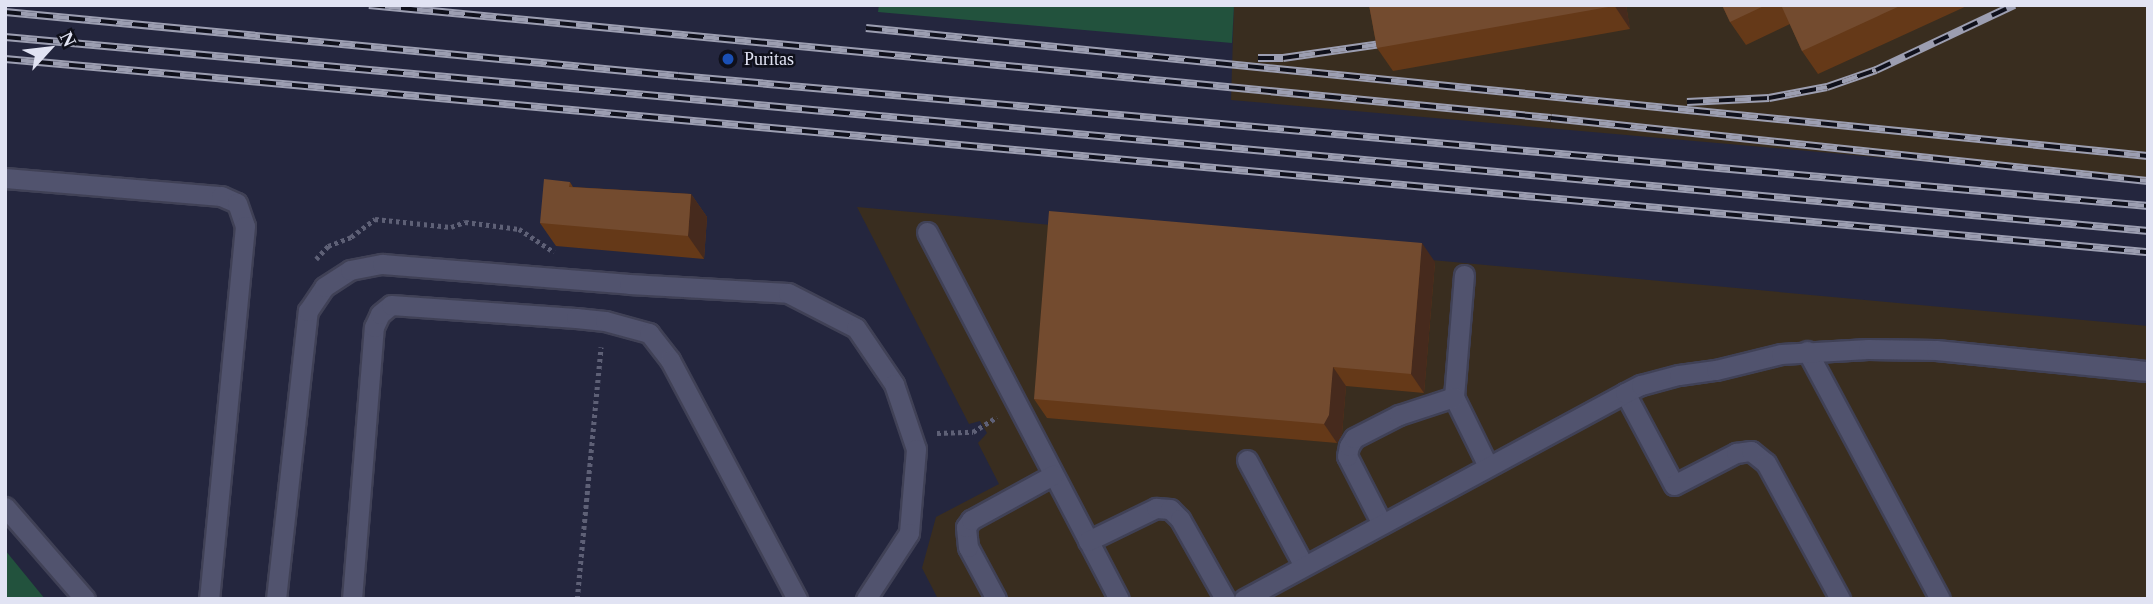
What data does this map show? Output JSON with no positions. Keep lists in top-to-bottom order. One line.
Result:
{"places":["Puritas"],"north":"top right"}
